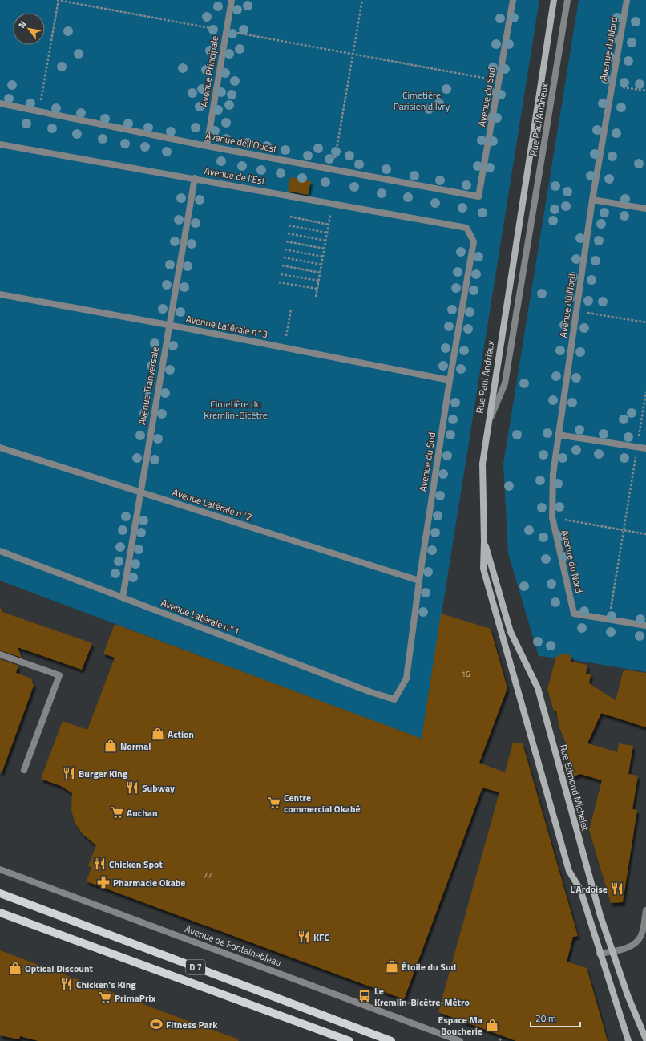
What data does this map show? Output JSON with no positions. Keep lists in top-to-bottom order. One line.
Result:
{"streets":{"main road":["Rue Paul Andrieux","Rue Edmond Michelet","D 7"],"street":["Avenue du Nord","Avenue Principale","Avenue du Sud","Avenue de l'Ouest","Avenue de l'Est","Avenue Latérale n°3","Avenue Tranversale","Avenue Latérale n°2","Avenue Latérale n°1","Avenue de Fontainebleau"]},"crossings":[["Avenue Principale","Avenue de l'Ouest"],["Avenue du Sud","Avenue de l'Ouest"],["Avenue du Sud","Avenue de l'Est"],["Avenue du Sud","Avenue Latérale n°3"],["Avenue du Sud","Avenue Latérale n°2"],["Avenue du Sud","Avenue Latérale n°1"],["Rue Paul Andrieux","Rue Edmond Michelet"],["Avenue de l'Est","Avenue Tranversale"],["Avenue Latérale n°3","Avenue Tranversale"],["Avenue Tranversale","Avenue Latérale n°2"],["Avenue Tranversale","Avenue Latérale n°1"]],"parks":["Cimetière Parisien d'Ivry","Cimetière du Kremlin-Bicêtre"],"places":{"shop":["Action","Normal","Étoile du Sud","Optical Discount","Espace Ma Boucherie"],"restaurant":["Burger King","Subway","Chicken Spot","L'Ardoise","KFC","Chicken's King"],"supermarket":["Centre commercial Okabé","Auchan","PrimaPrix"],"pharmacy":["Pharmacie Okabe"],"bus stop":["Le Kremlin-Bicêtre-Métro"],"sports":["Fitness Park"]},"house_numbers":["16","77"],"scale_bar":"20 m","north":"top left"}
